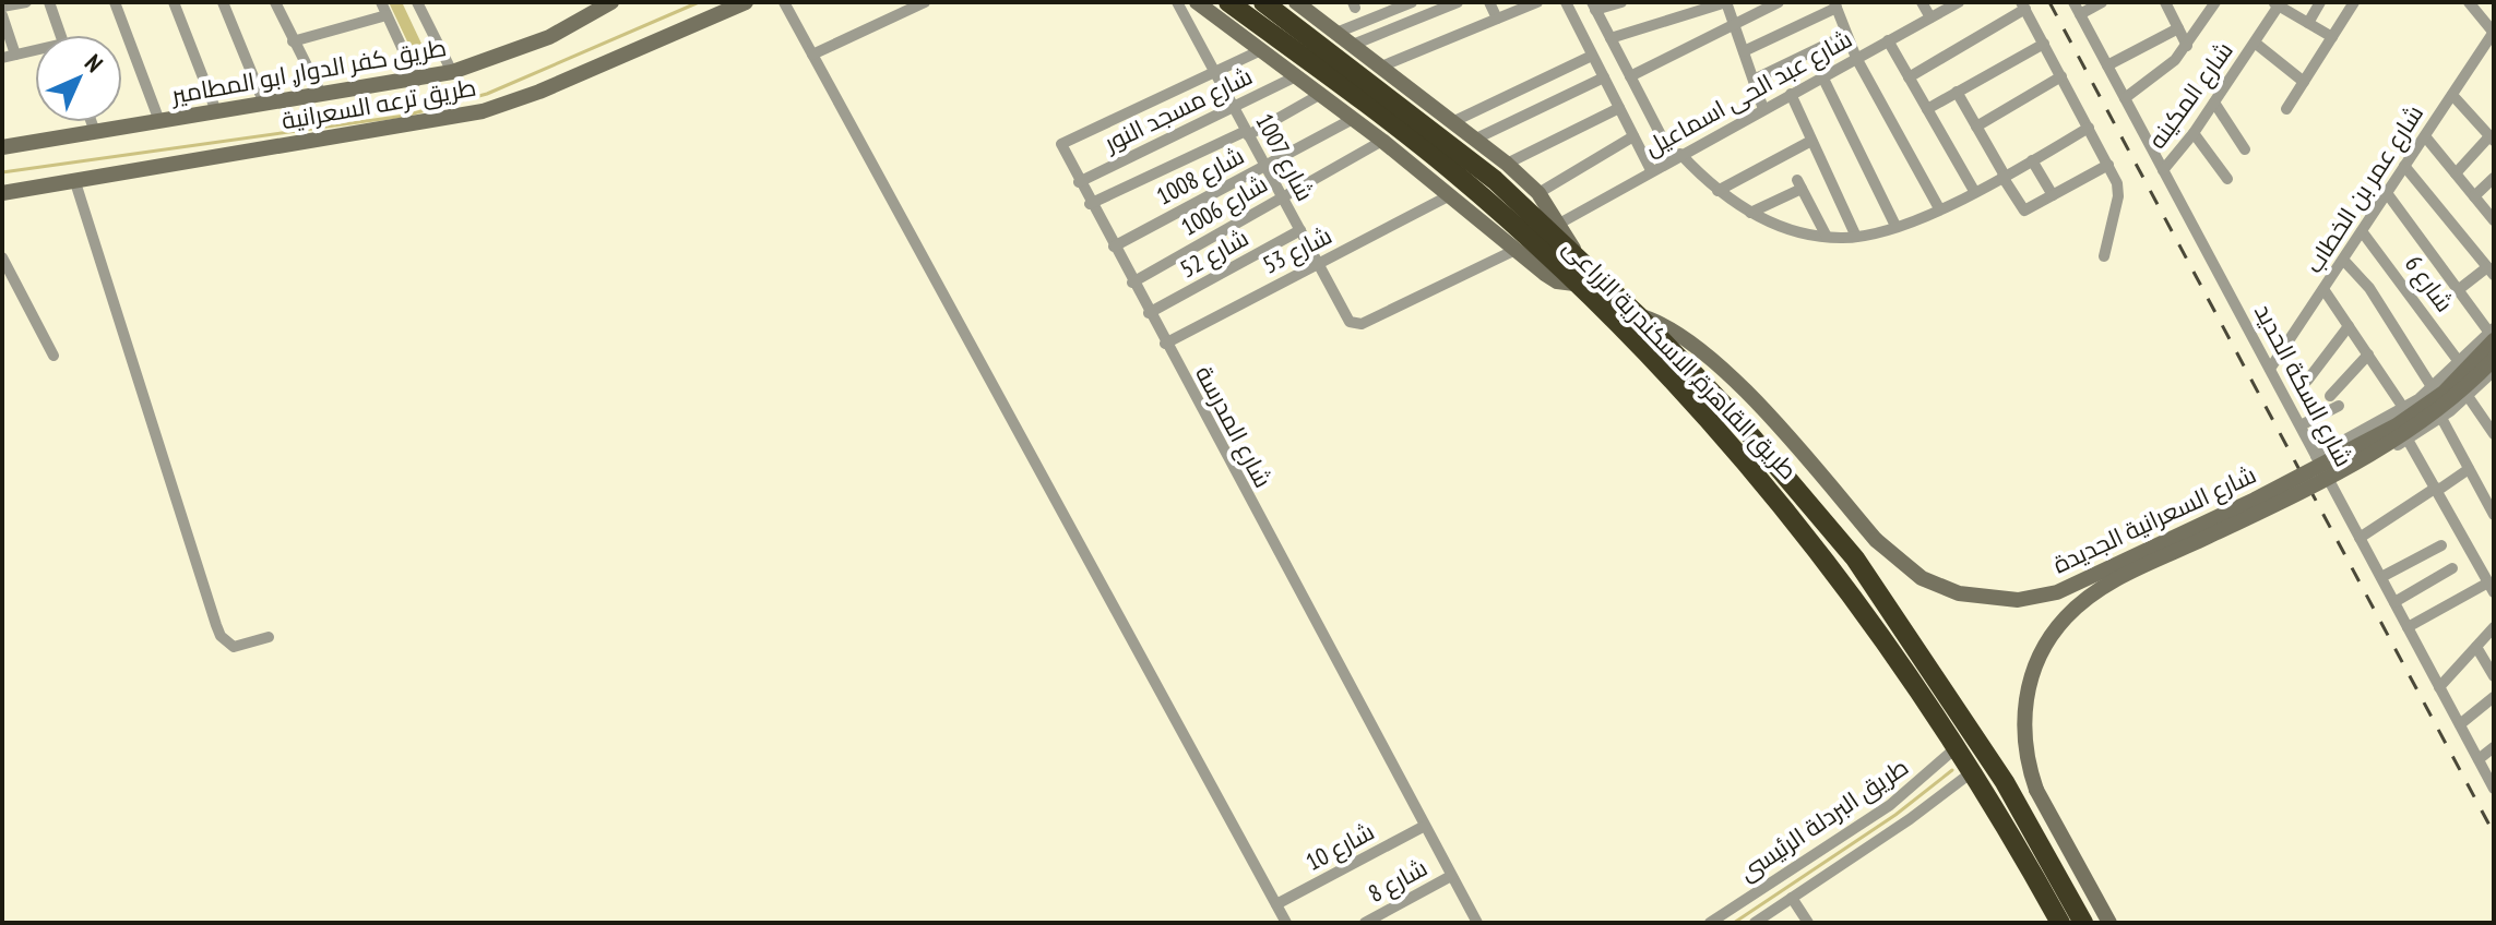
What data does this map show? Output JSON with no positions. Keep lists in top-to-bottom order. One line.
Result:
{"streets":{"highway":["طريق القاهرة, الاسكندرية الزراعى"],"main road":["طريق كفر الدوار, ابو المطامير","طريق ترعه السعرانية","شارع السعرانية الجديدة"],"street":["شارع عبد الحى اسماعيل","شارع المكينه","شارع مسجد النور","شارع 1007","شارع 1008","شارع عمر بن الخطاب","شارع 1006","شارع 53","شارع 52","شارع 6","شارع السكة الحديد","شارع المدرسة","طريق البردلة الرئيسى","شارع 10","شارع 8"]},"crossings":[["شارع المكينه","شارع السكة الحديد"],["شارع مسجد النور","شارع 1007"],["شارع مسجد النور","شارع المدرسة"],["شارع 1007","شارع 1008"],["شارع 1007","شارع 1006"],["شارع 1007","شارع 53"],["شارع 1007","شارع 52"],["شارع 1007","شارع المدرسة"],["شارع 1008","شارع المدرسة"],["شارع عمر بن الخطاب","شارع 6"],["شارع عمر بن الخطاب","شارع السكة الحديد"],["شارع 1006","شارع المدرسة"],["شارع 53","شارع المدرسة"],["شارع 52","شارع المدرسة"],["طريق القاهرة, الاسكندرية الزراعى","شارع السعرانية الجديدة"],["طريق القاهرة, الاسكندرية الزراعى","طريق البردلة الرئيسى"],["شارع المدرسة","شارع 10"],["شارع المدرسة","شارع 8"]],"north":"top right"}
